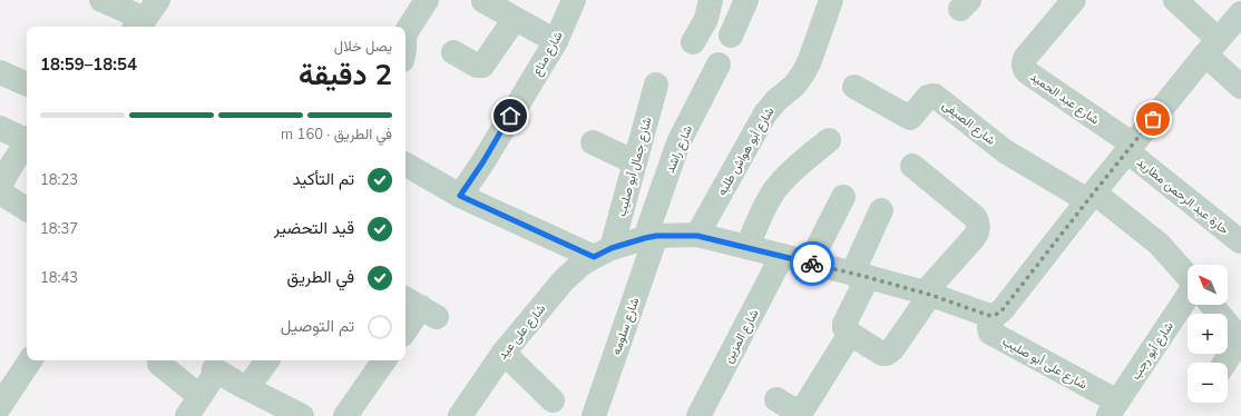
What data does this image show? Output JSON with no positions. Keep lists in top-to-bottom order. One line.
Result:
{"streets":{"street":["شارع مناع","شارع عبد الحميد","شارع الصيفى","شارع راشد","شارع أبو هواش طلبه","شارع جمال أبو صليب","حارة عبد الرحمن مطاريد","شارع سلومه","شارع على عيد","شارع المزين","شارع أبو رجب","شارع على أبو صليب"]},"crossings":[["شارع عبد الحميد","حارة عبد الرحمن مطاريد"],["شارع راشد","شارع سلومه"],["شارع راشد","شارع على عيد"],["شارع أبو هواش طلبه","شارع على عيد"],["شارع جمال أبو صليب","شارع على عيد"],["شارع سلومه","شارع على عيد"],["شارع على عيد","شارع المزين"],["شارع على عيد","شارع على أبو صليب"],["شارع أبو رجب","شارع على أبو صليب"]],"north":"top left","page":{"heading":["2 دقيقة","يصل خلال","18:54–18:59"],"bar":"في الطريق · 160 m","list":[["تم التأكيد","18:23"],["قيد التحضير","18:37"],["في الطريق","18:43"],"تم التوصيل"],"map_buttons":["+","−"]}}
